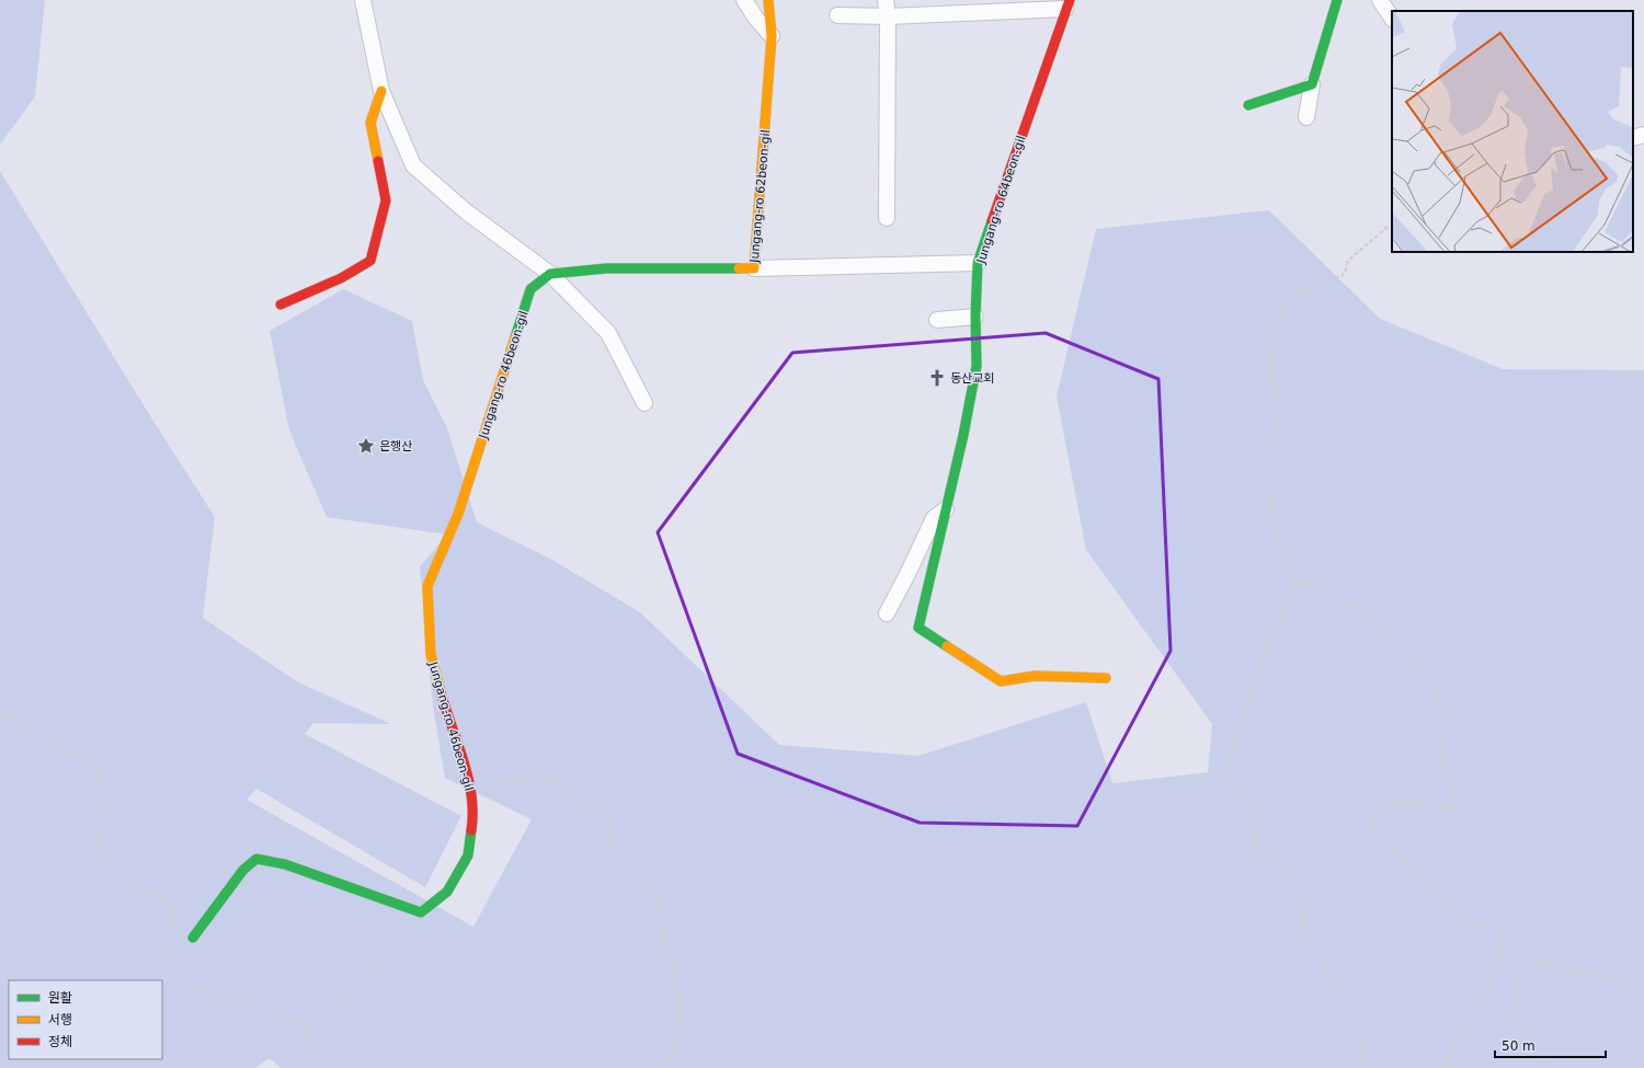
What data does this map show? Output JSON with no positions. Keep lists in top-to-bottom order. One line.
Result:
{"streets":{"street":["Jungang-ro 62beon-gil","Jungang-ro 64beon-gil","Jungang-ro 46beon-gil"]},"crossings":[["Jungang-ro 62beon-gil","Jungang-ro 46beon-gil"]],"places":{"church":["동산교회"],"place":["은행산"]},"legend":["원활","서행","정체"],"scale_bar":"50 m"}
